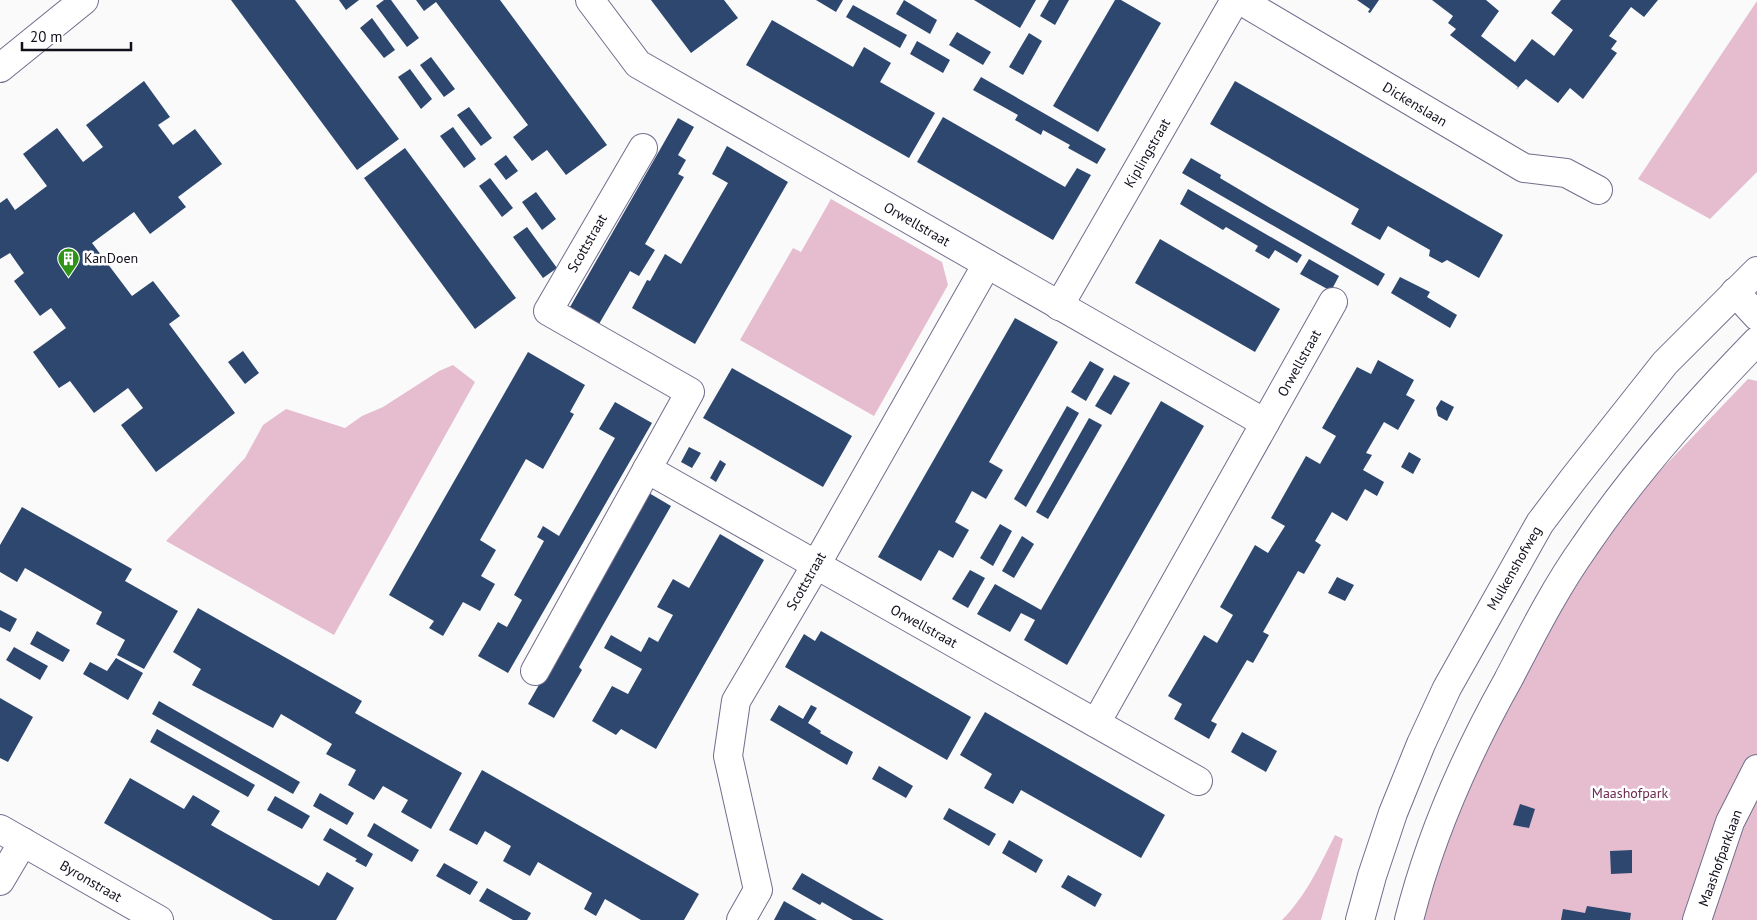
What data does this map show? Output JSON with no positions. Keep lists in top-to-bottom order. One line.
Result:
{"streets":{"street":["Dickenslaan","Kiplingstraat","Orwellstraat","Scottstraat","Mulkenshofweg","Maashofparklaan","Byronstraat"]},"crossings":[["Kiplingstraat","Orwellstraat"],["Orwellstraat","Scottstraat"]],"parks":["Maashofpark"],"places":{"building":["KanDoen"]},"scale_bar":"20 m"}
